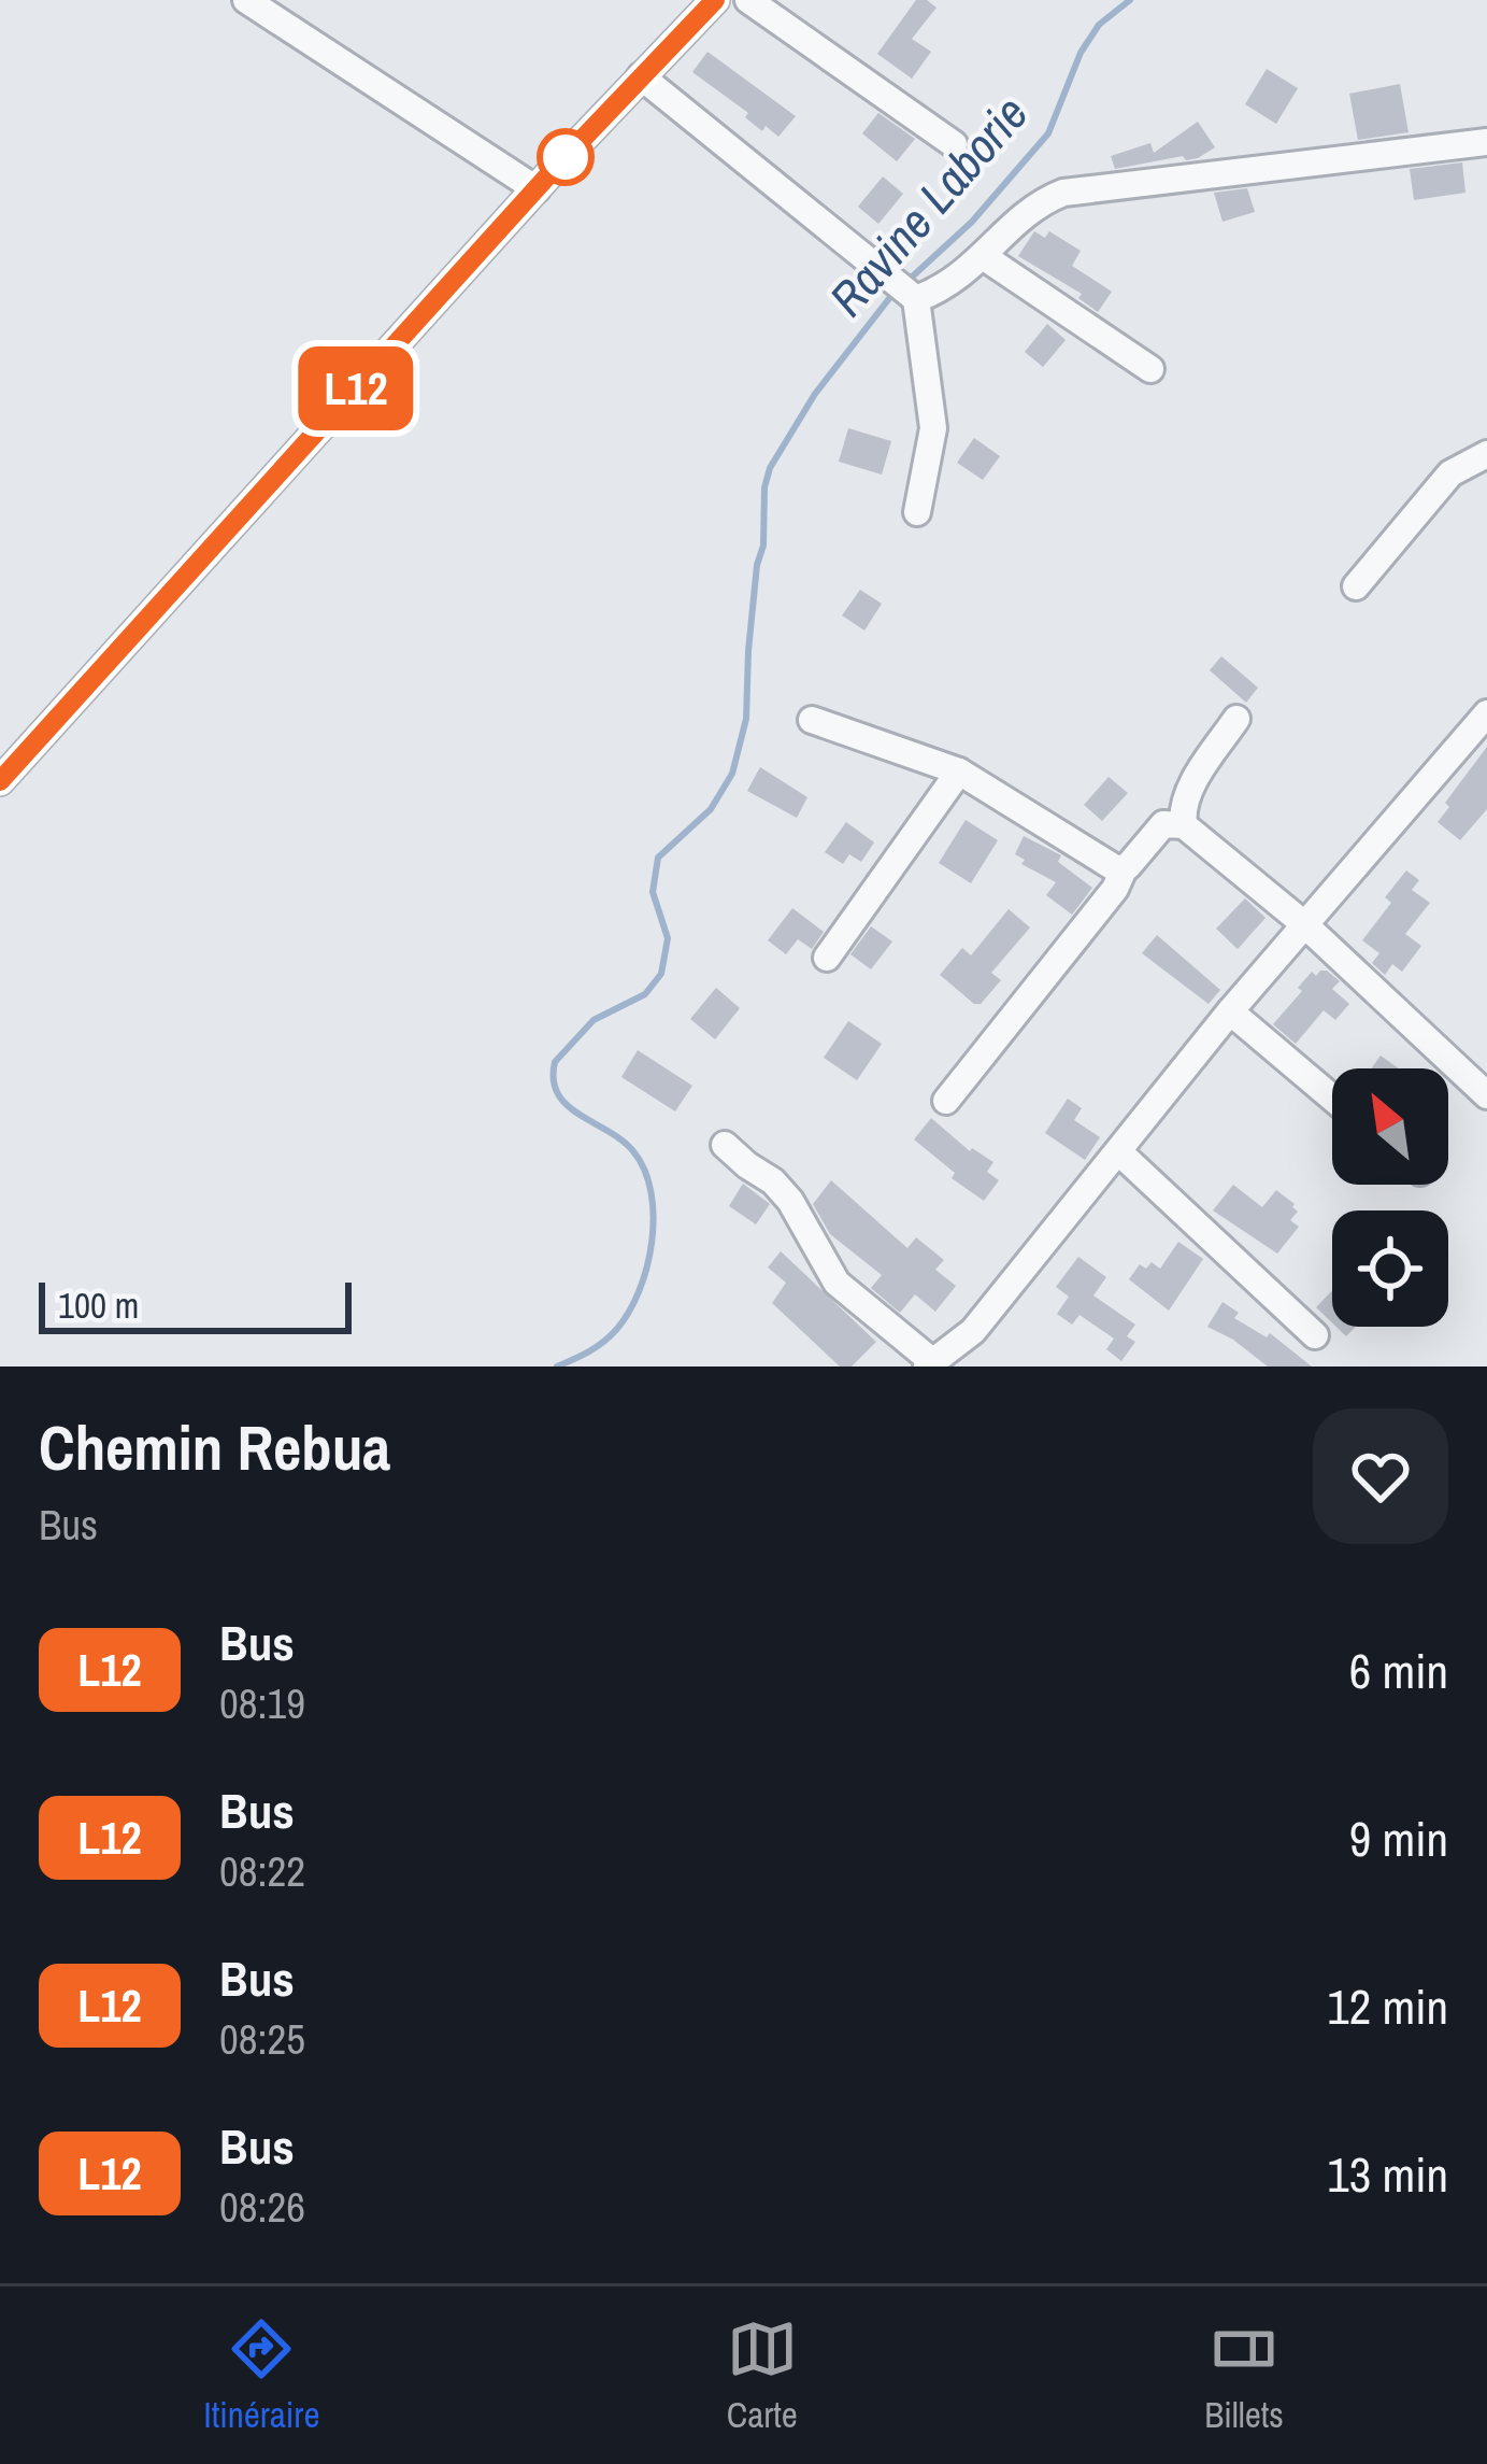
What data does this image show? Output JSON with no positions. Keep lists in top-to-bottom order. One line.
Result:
{"water":["Ravine Laborie"],"lines":["bus line L12"],"scale_bar":"100 m","north":"top left","page":{"on_map":"L12","scale":"100 m","heading":["Chemin Rebua","Bus"],"list":[{"mark":"L12","name":"Bus","note":"08:19","value":"6 min"},{"mark":"L12","name":"Bus","note":"08:22","value":"9 min"},{"mark":"L12","name":"Bus","note":"08:25","value":"12 min"},{"mark":"L12","name":"Bus","note":"08:26","value":"13 min"}],"tabs":["Itinéraire","Carte","Billets"]}}
